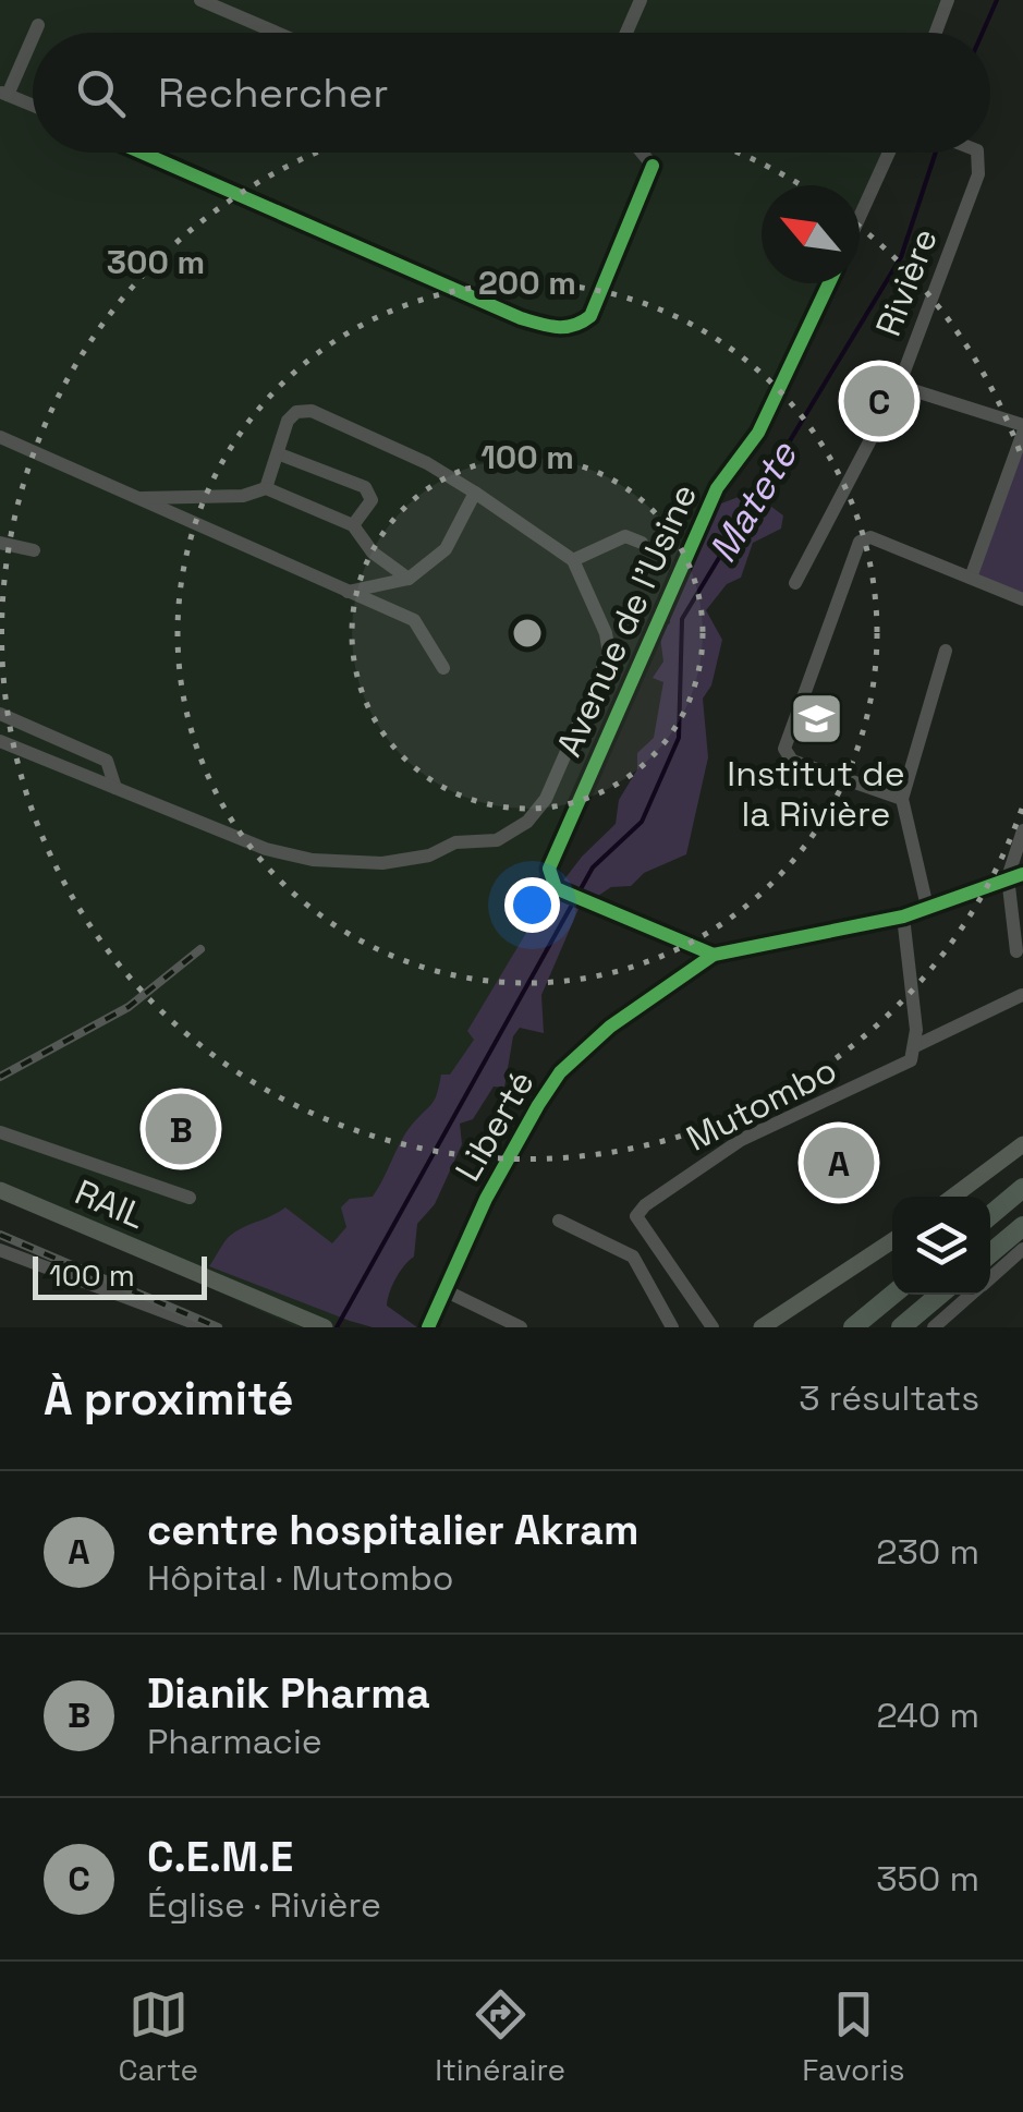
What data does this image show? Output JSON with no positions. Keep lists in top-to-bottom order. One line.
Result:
{"streets":{"main road":["RAIL"],"street":["Rivière","Avenue de l'Usine","Mutombo","Liberté"]},"crossings":[["Avenue de l'Usine","Liberté"]],"water":["Matete"],"places":{"school or university":["Institut de la Rivière"]},"scale_bar":"100 m","north":"top left","page":{"search":"Rechercher","pins":["C","B","A"],"scale":"100 m","heading":["À proximité","3 résultats"],"list":[{"mark":"A","name":"centre hospitalier Akram","note":"Hôpital · Mutombo","value":"230 m"},{"mark":"B","name":"Dianik Pharma","note":"Pharmacie","value":"240 m"},{"mark":"C","name":"C.E.M.E","note":"Église · Rivière","value":"350 m"}],"nav":["Carte","Itinéraire","Favoris"]},"rings":["300 m","200 m","100 m"]}
